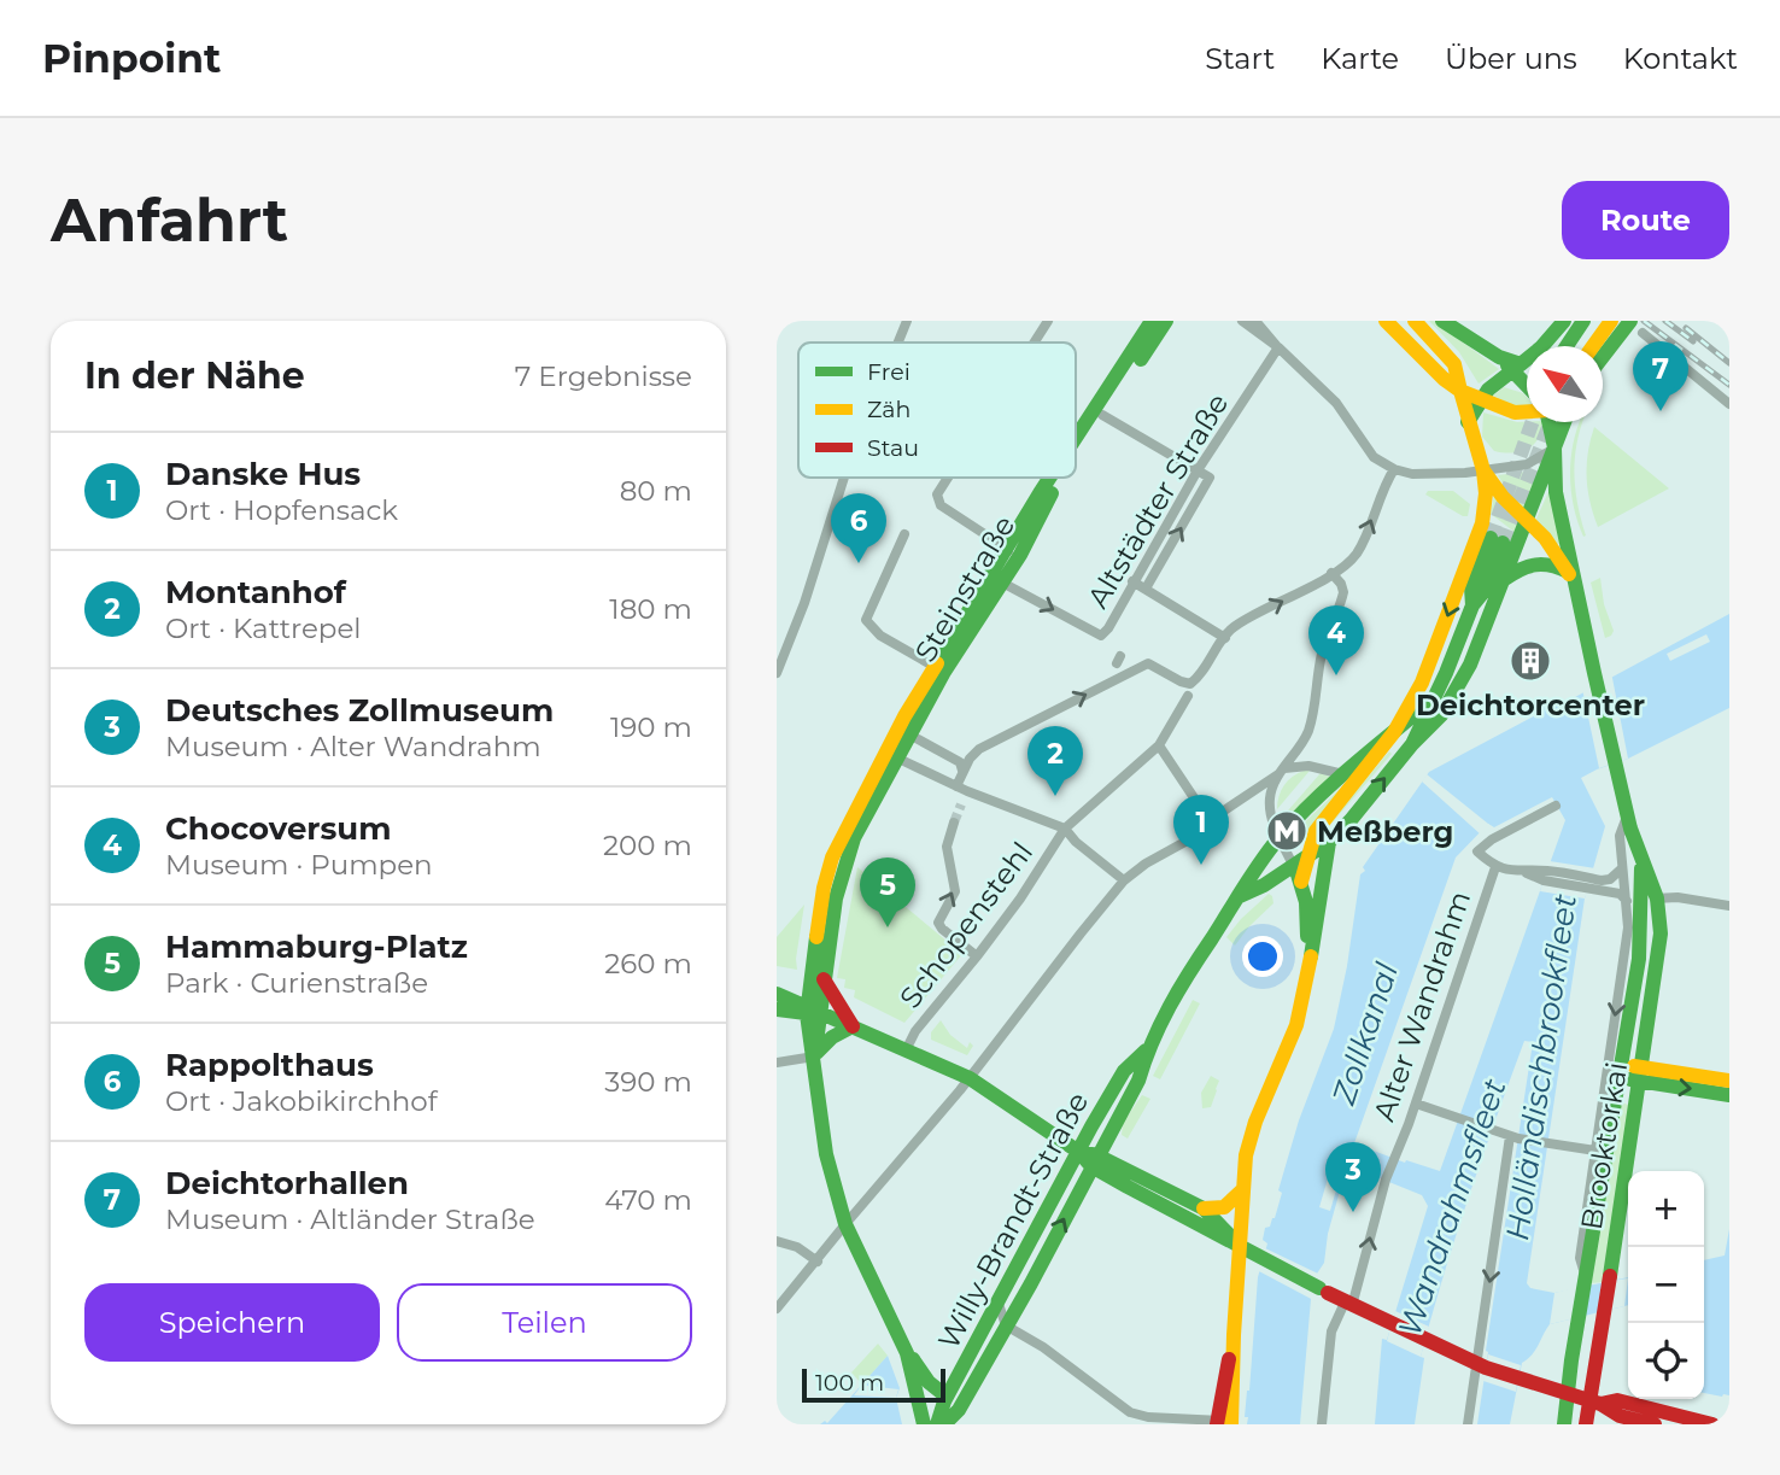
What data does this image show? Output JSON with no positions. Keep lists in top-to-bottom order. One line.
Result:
{"streets":{"main road":["Steinstraße","Brooktorkai","Willy-Brandt-Straße"],"street":["Altstädter Straße","Schopenstehl","Alter Wandrahm"]},"crossings":[["Altstädter Straße","Steinstraße"]],"one_way":["Alter Wandrahm"],"water":["Zollkanal","Holländischbrookfleet","Wandrahmsfleet"],"places":{"building":["Deichtorcenter"],"metro station":["Meßberg"]},"legend":["Frei","Zäh","Stau"],"scale_bar":"100 m","north":"top left","page":{"header":"Pinpoint","nav":["Start","Karte","Über uns","Kontakt"],"buttons":["Route",["Speichern","Teilen"]],"title":"Anfahrt","heading":["In der Nähe","7 Ergebnisse"],"pins":["7","6","4","2","1","5","3"],"list":[{"mark":"1","name":"Danske Hus","note":"Ort · Hopfensack","value":"80 m"},{"mark":"2","name":"Montanhof","note":"Ort · Kattrepel","value":"180 m"},{"mark":"3","name":"Deutsches Zollmuseum","note":"Museum · Alter Wandrahm","value":"190 m"},{"mark":"4","name":"Chocoversum","note":"Museum · Pumpen","value":"200 m"},{"mark":"5","name":"Hammaburg-Platz","note":"Park · Curienstraße","value":"260 m"},{"mark":"6","name":"Rappolthaus","note":"Ort · Jakobikirchhof","value":"390 m"},{"mark":"7","name":"Deichtorhallen","note":"Museum · Altländer Straße","value":"470 m"}],"map_buttons":["+","−"],"scale":"100 m"}}
